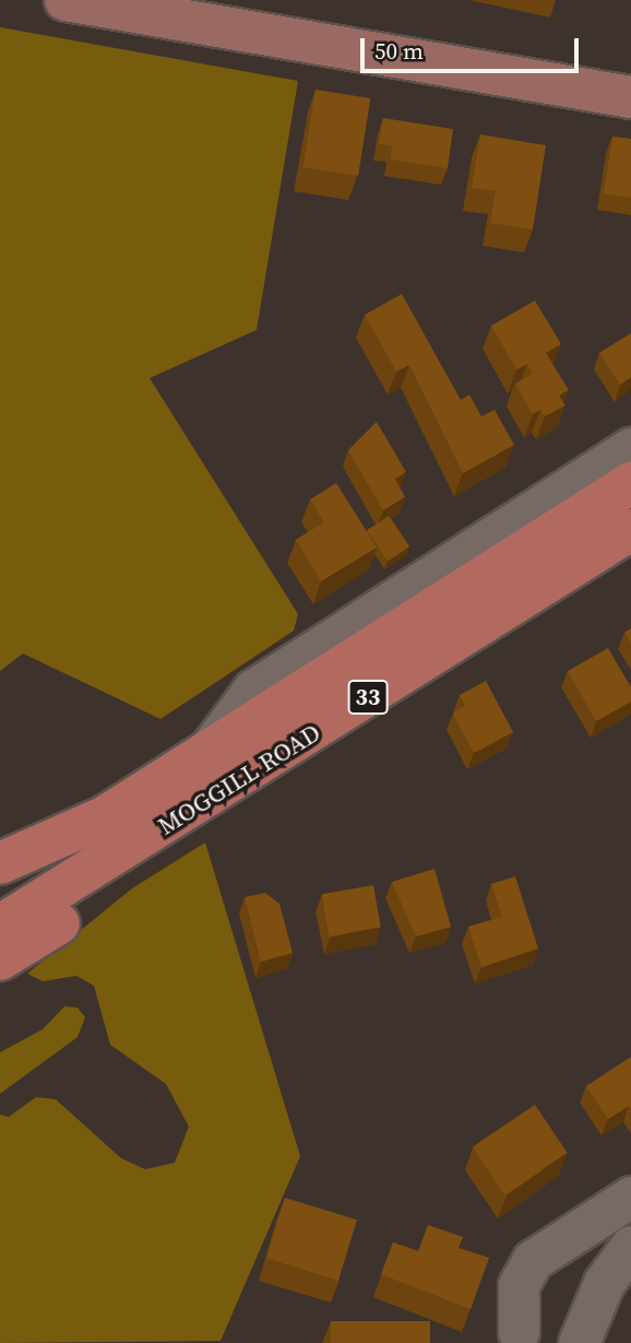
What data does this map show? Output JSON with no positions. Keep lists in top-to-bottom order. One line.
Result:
{"streets":{"highway":["33","MOGGILL ROAD"]},"scale_bar":"50 m"}
